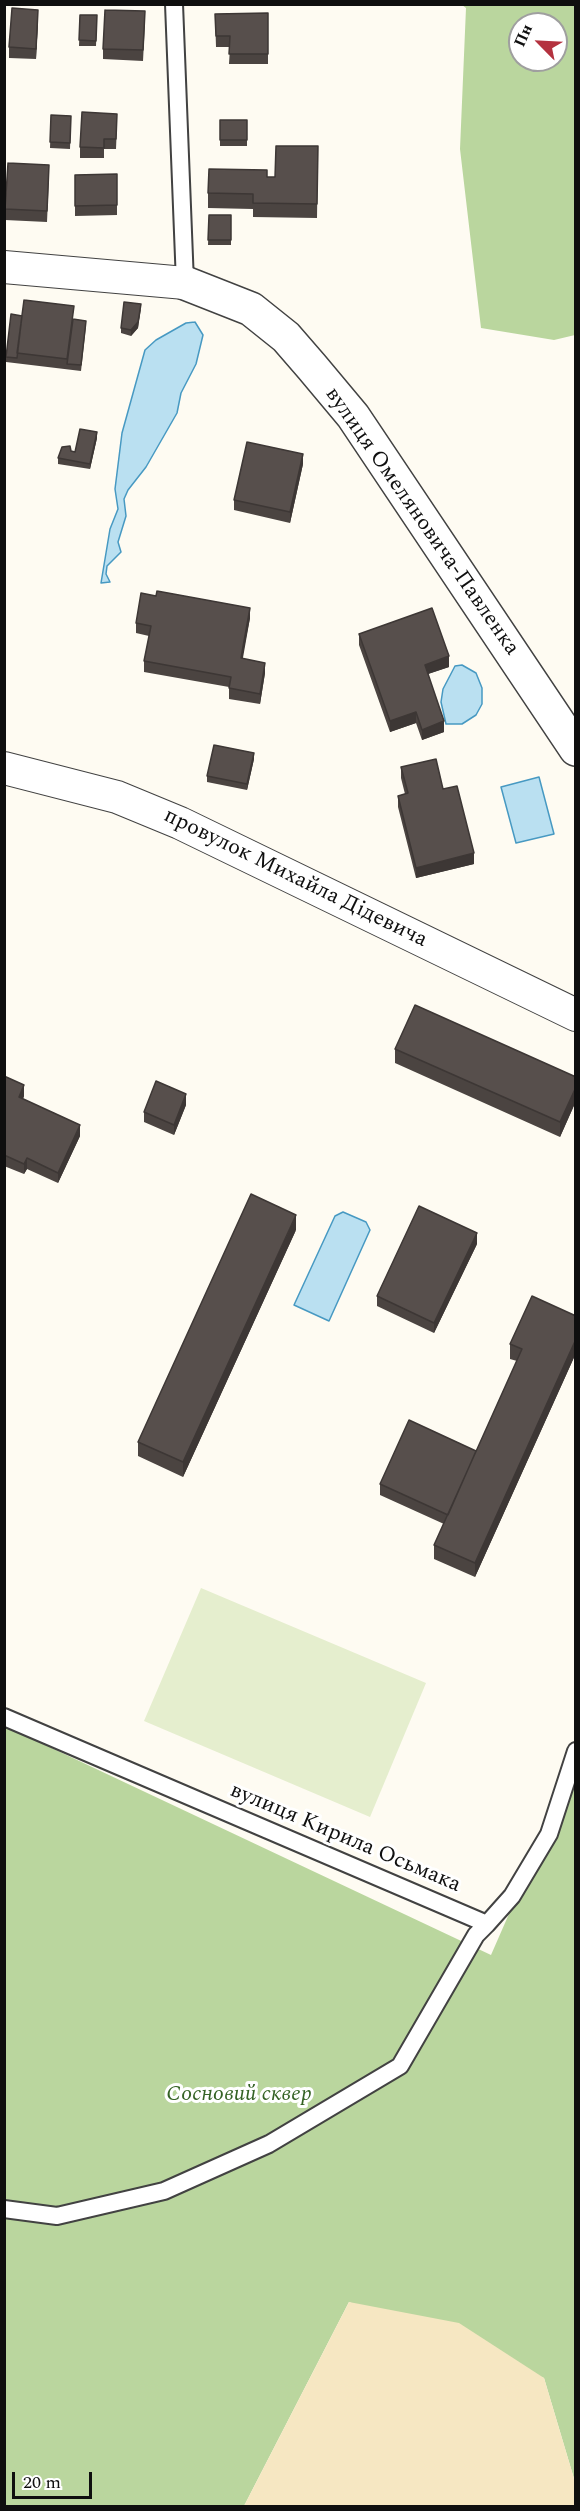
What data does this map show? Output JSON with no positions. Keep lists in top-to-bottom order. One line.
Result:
{"streets":{"street":["вулиця Омеляновича-Павленка","провулок Михайла Дідевича"],"lane":["вулиця Кирила Осьмака"]},"parks":["Сосновий сквер"],"scale_bar":"20 m","north":"top left"}
